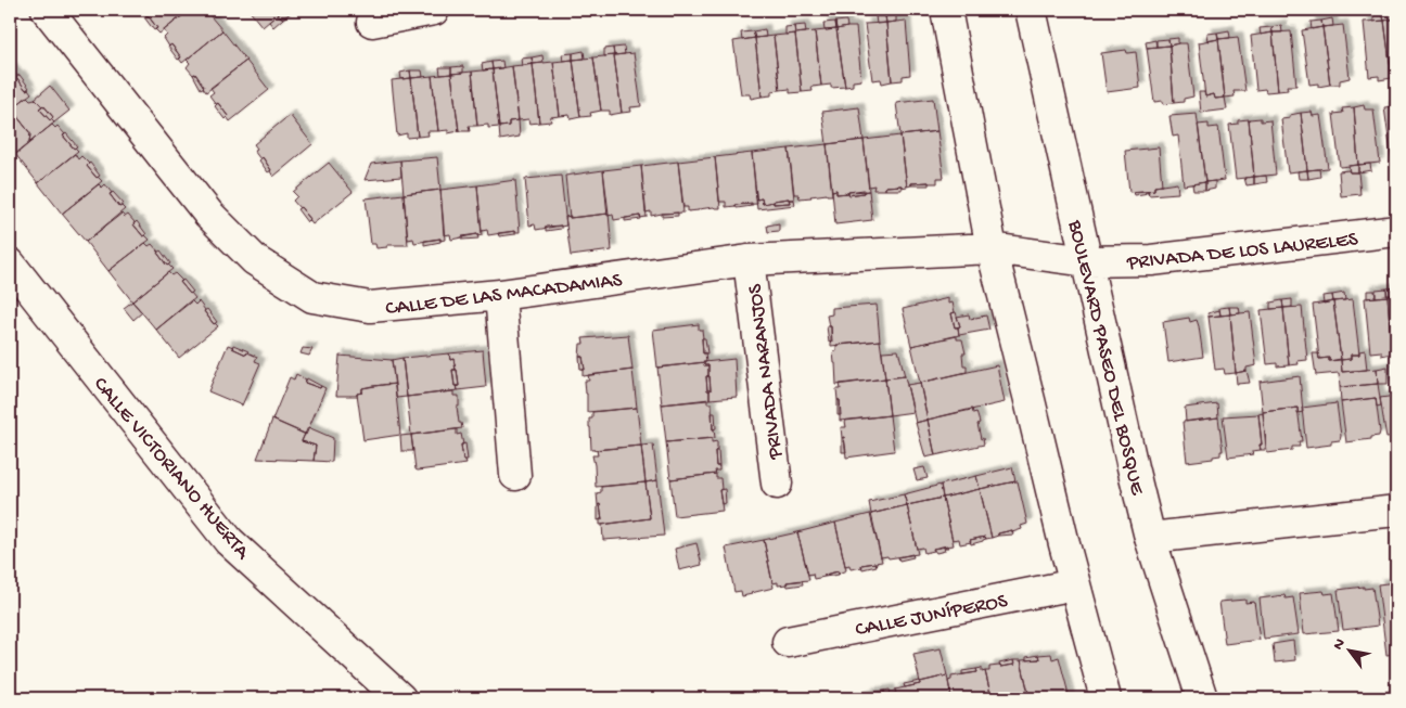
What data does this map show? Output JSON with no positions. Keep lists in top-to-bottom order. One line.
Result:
{"streets":{"street":["PRIVADA DE LOS LAURELES","CALLE DE LAS MACADAMIAS","BOULEVARD PASEO DEL BOSQUE","PRIVADA NARANJOS","CALLE VICTORIANO HUERTA","CALLE JUNÍPEROS"]},"crossings":[["PRIVADA DE LOS LAURELES","CALLE DE LAS MACADAMIAS"],["PRIVADA DE LOS LAURELES","BOULEVARD PASEO DEL BOSQUE"],["CALLE DE LAS MACADAMIAS","BOULEVARD PASEO DEL BOSQUE"],["CALLE DE LAS MACADAMIAS","PRIVADA NARANJOS"]],"north":"top left"}
